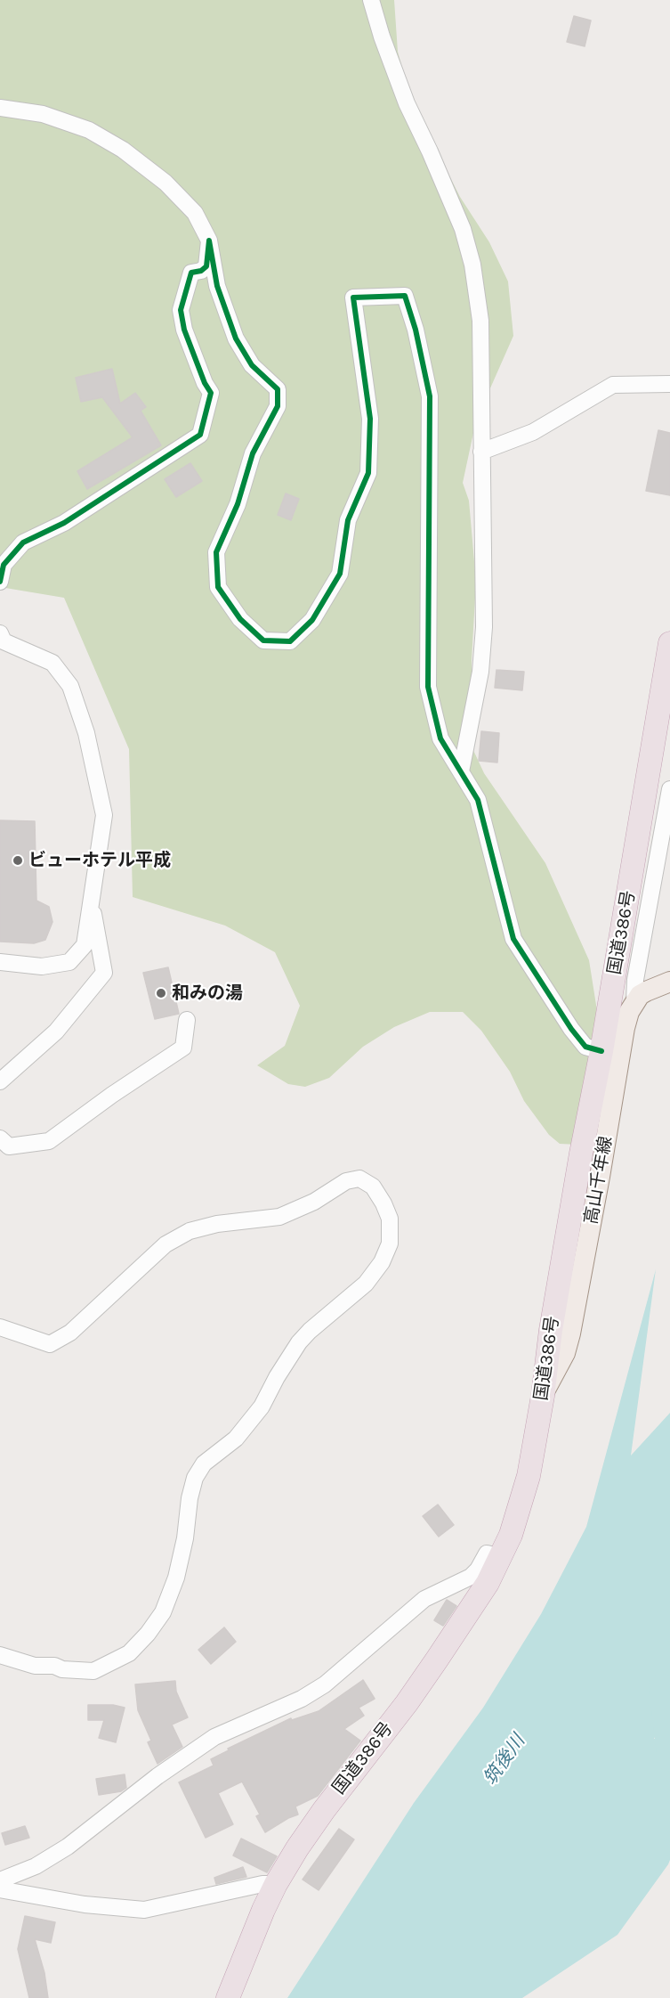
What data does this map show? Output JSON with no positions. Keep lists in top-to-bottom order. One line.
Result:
{"streets":{"highway":["国道386号"],"main road":["高山千年線"]},"crossings":[["国道386号","高山千年線"]],"water":["筑後川"],"places":["ビューホテル平成","和みの湯"]}
